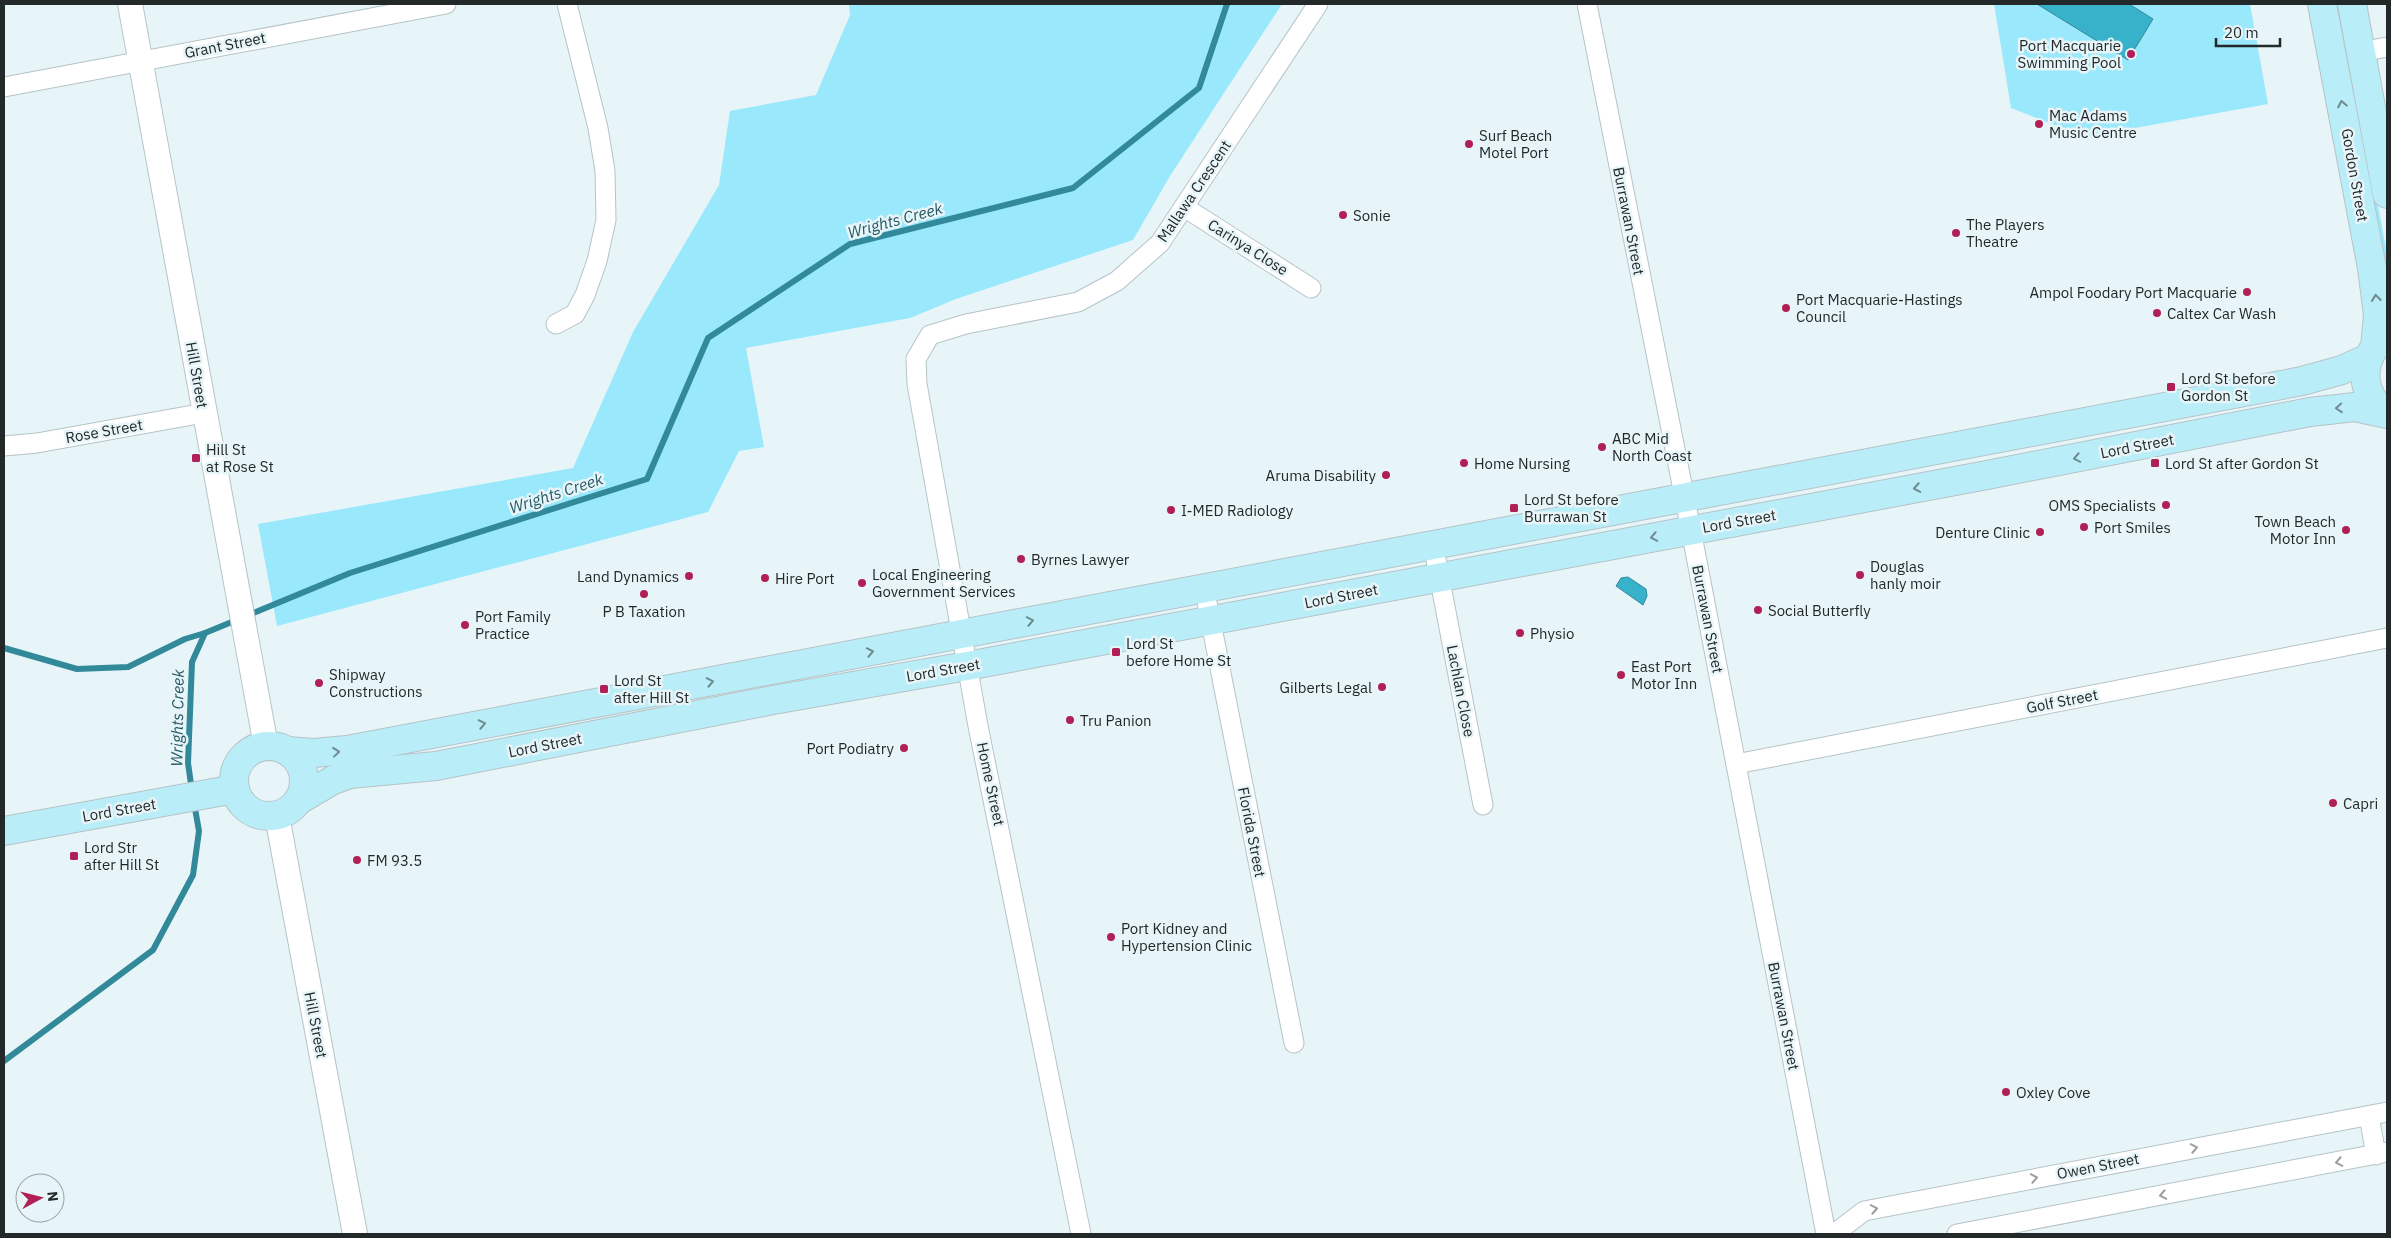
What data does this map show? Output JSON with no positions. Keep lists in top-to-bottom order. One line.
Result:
{"streets":{"main road":["Gordon Street","Lord Street"],"street":["Grant Street","Mallawa Crescent","Burrawan Street","Carinya Close","Hill Street","Rose Street","Lachlan Close","Golf Street","Home Street","Florida Street","Owen Street"]},"crossings":[["Grant Street","Hill Street"],["Gordon Street","Lord Street"],["Mallawa Crescent","Carinya Close"],["Mallawa Crescent","Home Street"],["Burrawan Street","Lord Street"],["Burrawan Street","Golf Street"],["Hill Street","Rose Street"],["Hill Street","Lord Street"],["Lord Street","Lachlan Close"],["Lord Street","Home Street"],["Lord Street","Florida Street"]],"water":["Wrights Creek"],"places":{"other":["Port Macquarie Swimming Pool","Mac Adams Music Centre","Surf Beach Motel Port","Sonie","The Players Theatre","Ampol Foodary Port Macquarie","Port Macquarie-Hastings Council","Caltex Car Wash","ABC Mid North Coast","Home Nursing","Aruma Disability","OMS Specialists","I-MED Radiology","Port Smiles","Town Beach Motor Inn","Denture Clinic","Byrnes Lawyer","Douglas hanly moir","Land Dynamics","Hire Port","Local Engineering Government Services","P B Taxation","Social Butterfly","Port Family Practice","Physio","East Port Motor Inn","Shipway Constructions","Gilberts Legal","Tru Panion","Port Podiatry","Capri","FM 93.5","Port Kidney and Hypertension Clinic","Oxley Cove"],"transit":["Lord St before Gordon St","Hill St at Rose St","Lord St after Gordon St","Lord St before Burrawan St","Lord St before Home St","Lord St after Hill St","Lord Str after Hill St"]},"scale_bar":"20 m","north":"right"}
